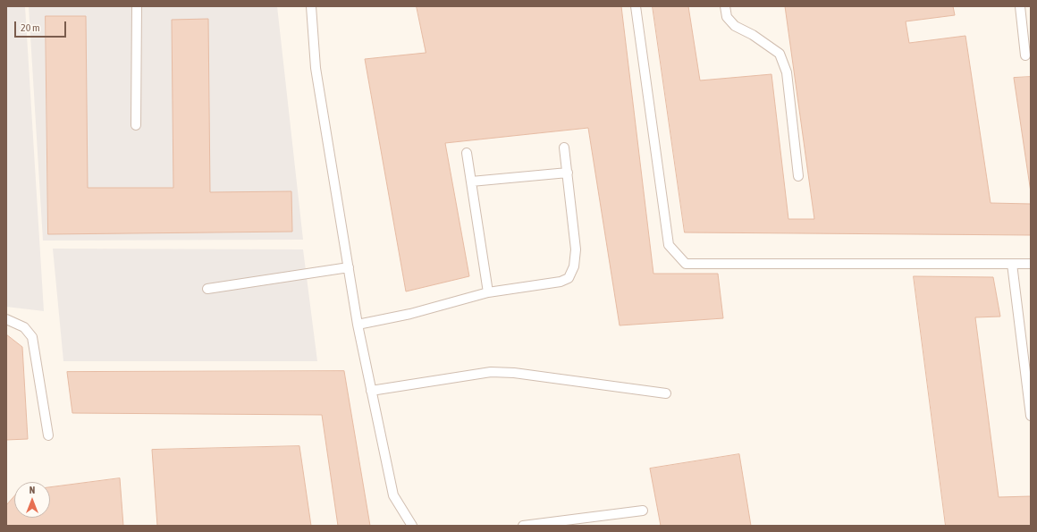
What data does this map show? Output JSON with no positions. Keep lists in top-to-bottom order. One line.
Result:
{"scale_bar":"20 m","north":"top"}
